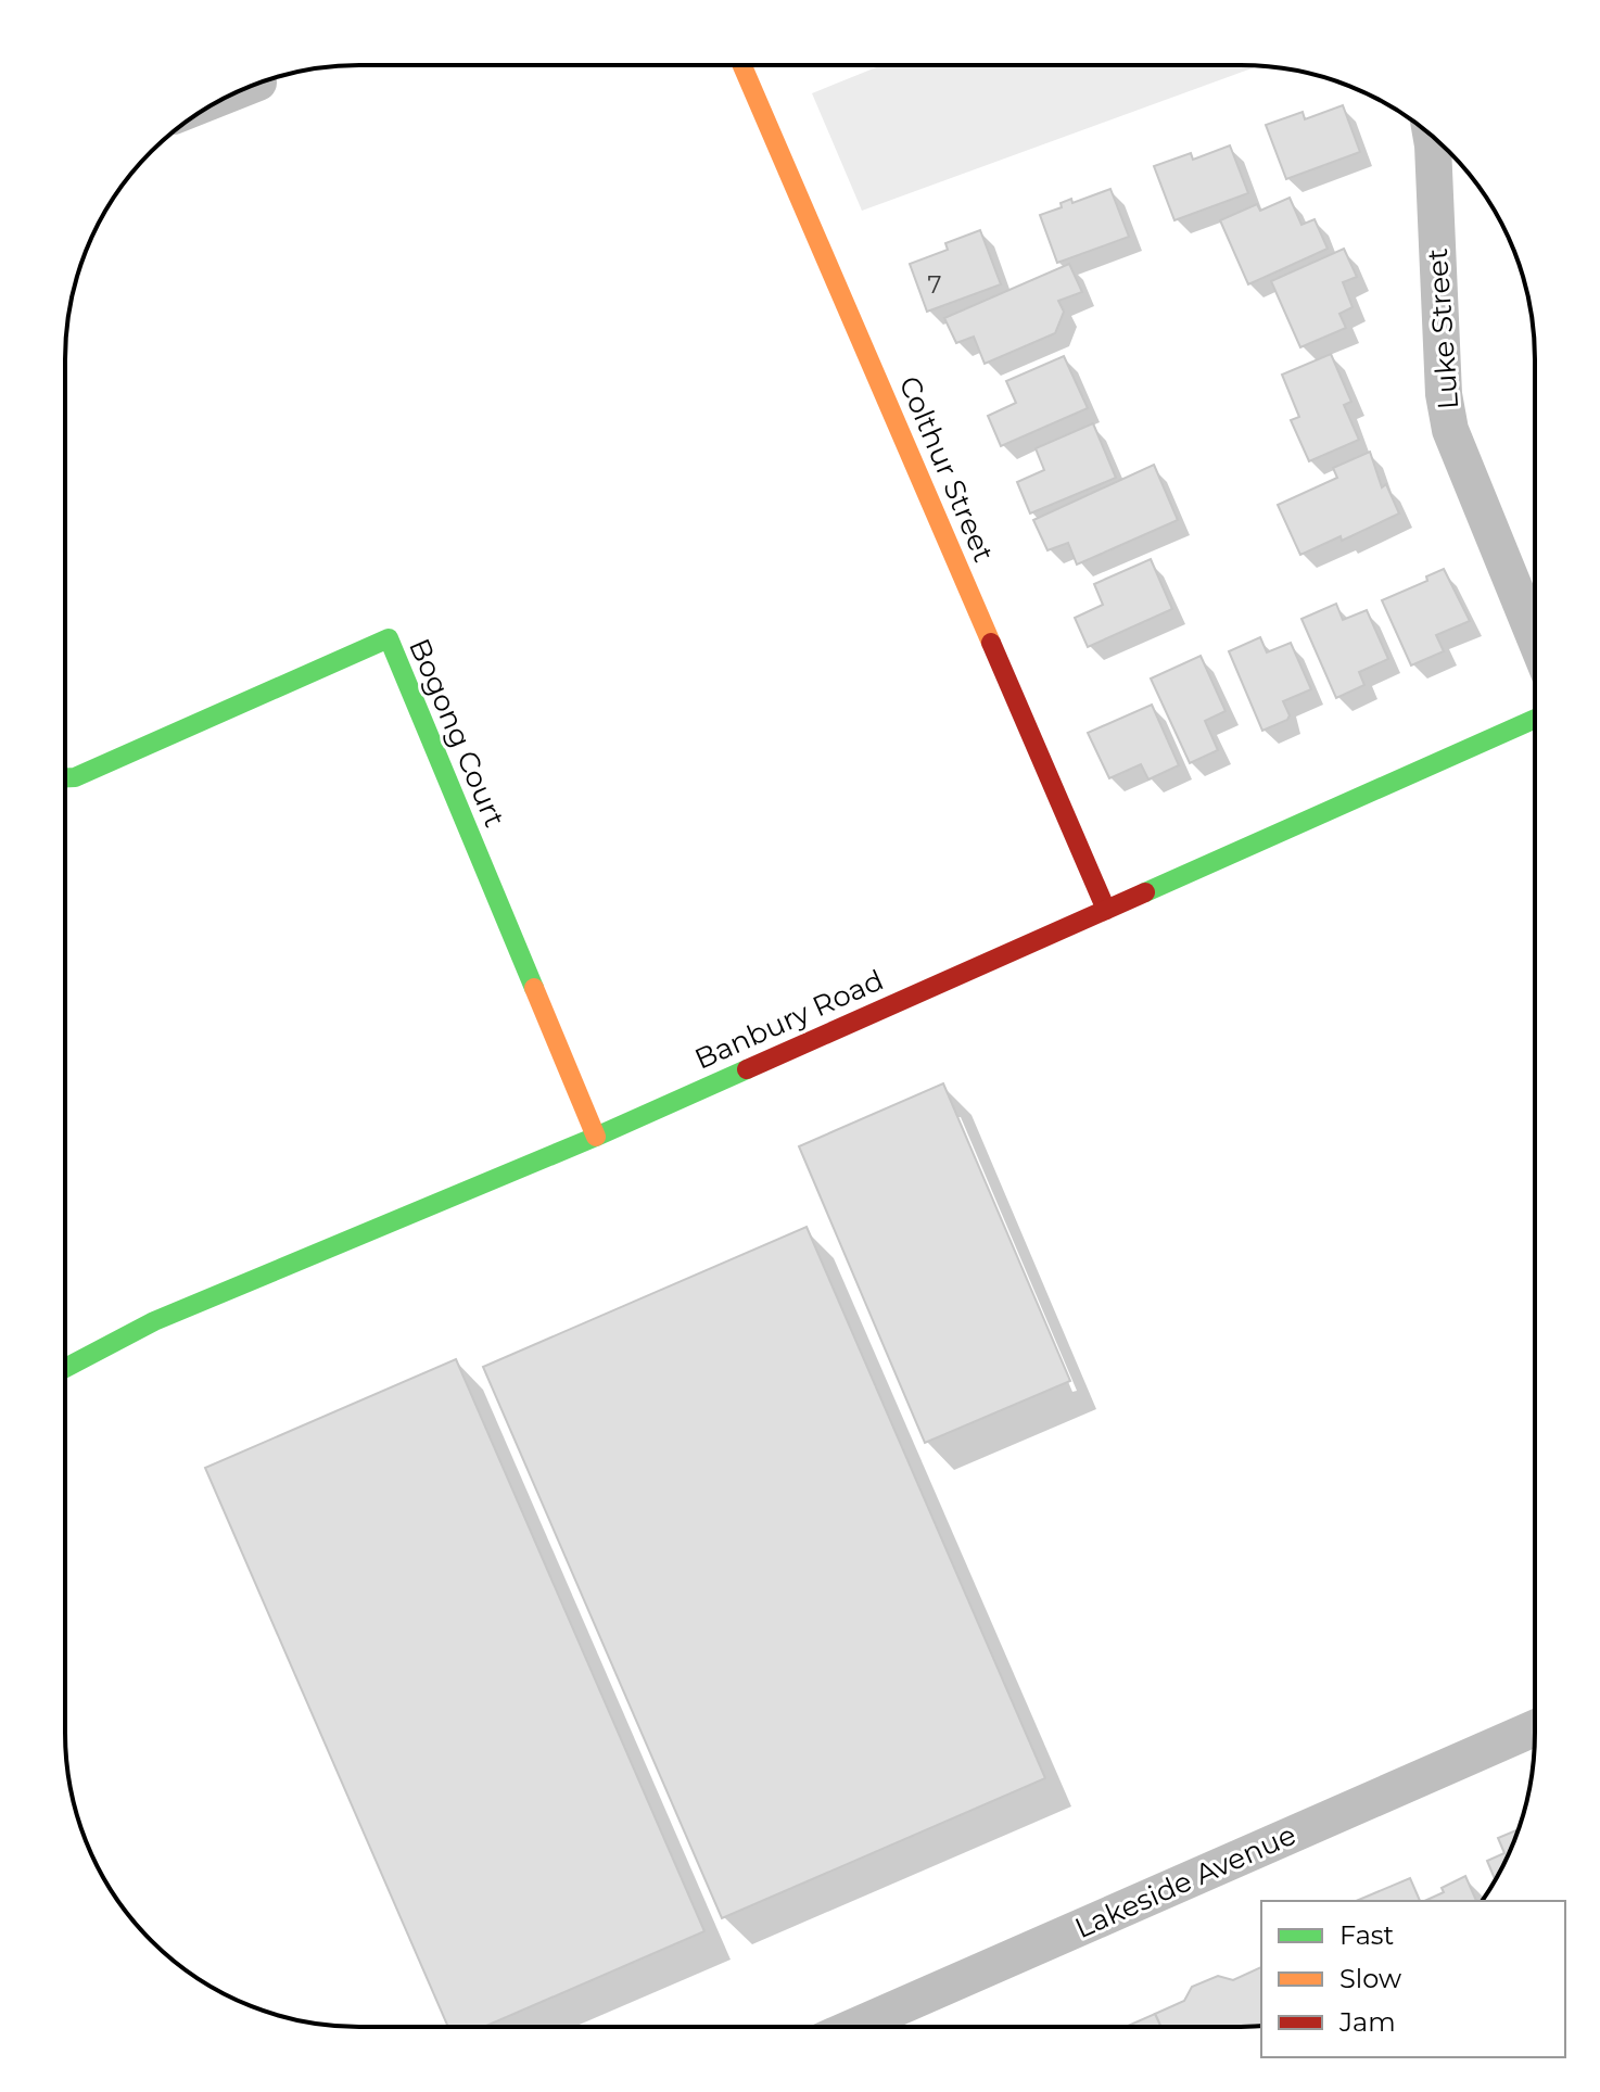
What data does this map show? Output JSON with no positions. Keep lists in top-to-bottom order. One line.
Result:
{"streets":{"street":["Luke Street","Colthur Street","Bogong Court","Banbury Road","Lakeside Avenue"]},"crossings":[["Colthur Street","Banbury Road"],["Bogong Court","Banbury Road"]],"house_numbers":["7"],"legend":["Fast","Slow","Jam"]}
